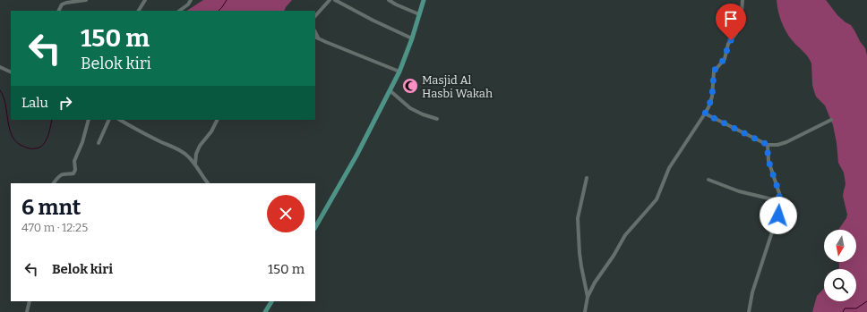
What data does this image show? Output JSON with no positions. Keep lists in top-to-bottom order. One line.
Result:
{"places":{"mosque":["Masjid Al Hasbi Wakah"]},"north":"bottom","page":{"turn":["150 m","Belok kiri"],"then":"Lalu","heading":["6 mnt","470 m · 12:25"],"list":[{"name":"Belok kiri","value":"150 m"}]}}
